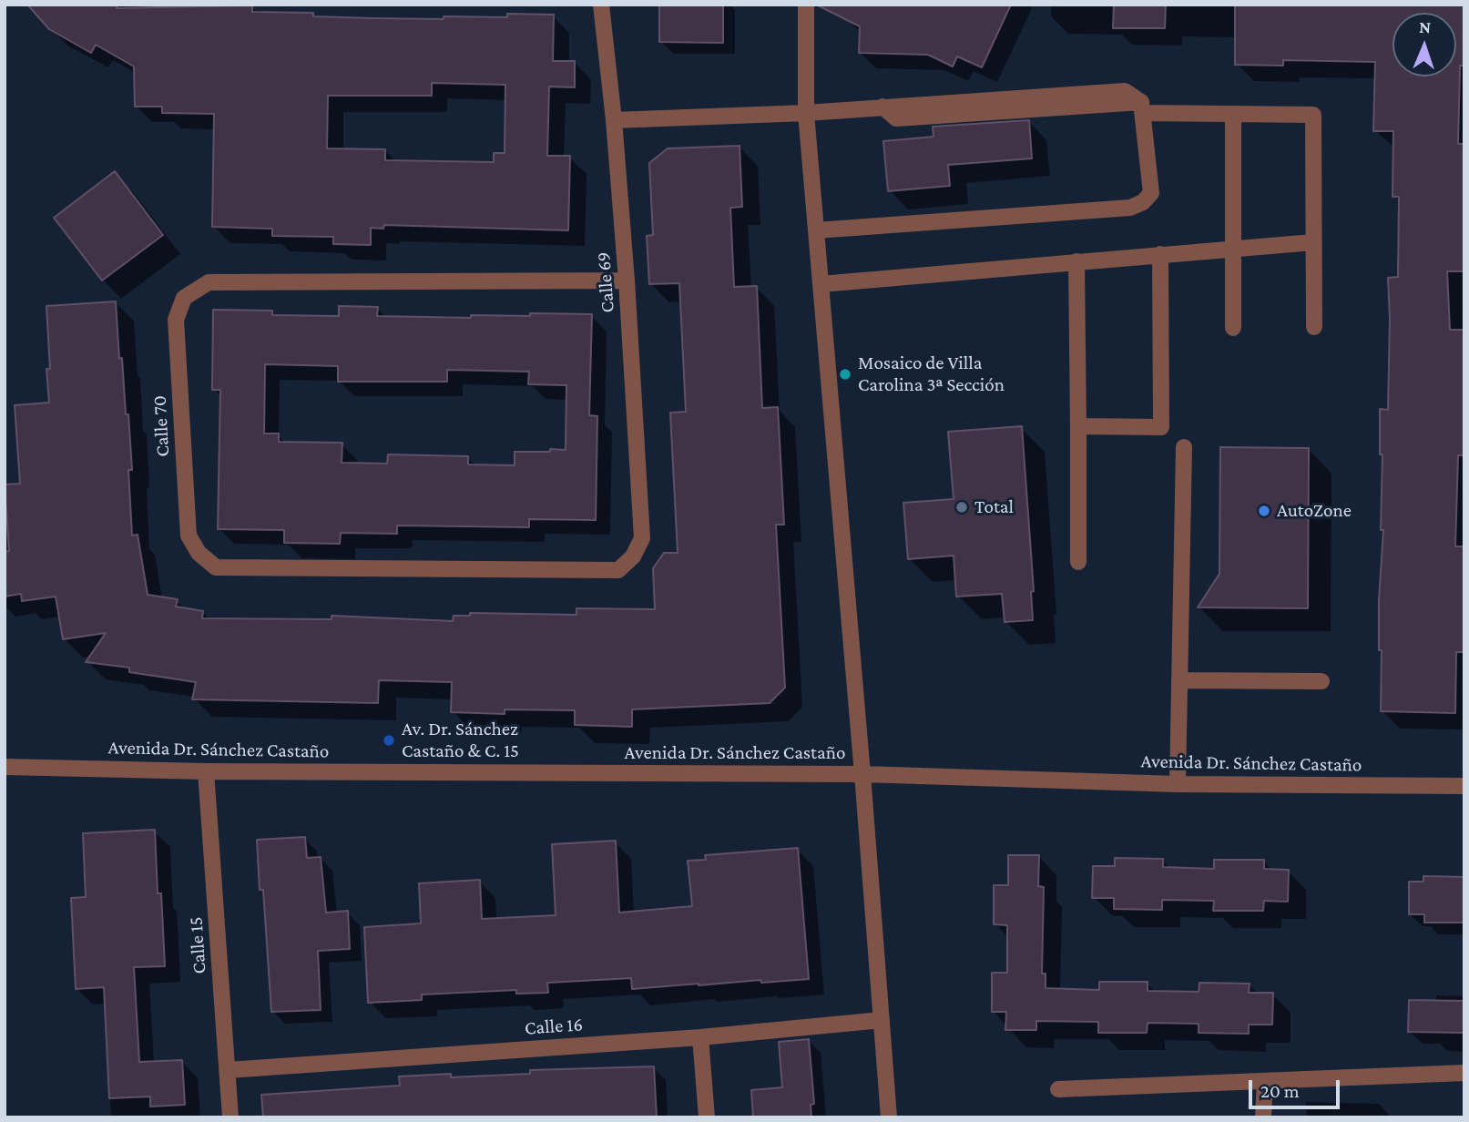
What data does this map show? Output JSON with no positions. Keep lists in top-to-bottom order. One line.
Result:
{"streets":{"street":["Calle 69","Calle 70","Avenida Dr. Sánchez Castaño","Calle 15","Calle 16"]},"crossings":[["Calle 69","Calle 70"],["Avenida Dr. Sánchez Castaño","Calle 15"],["Calle 15","Calle 16"]],"places":["Mosaico de Villa Carolina 3ª Sección","Total","AutoZone","Av. Dr. Sánchez Castaño & C. 15"],"scale_bar":"20 m","north":"top"}
